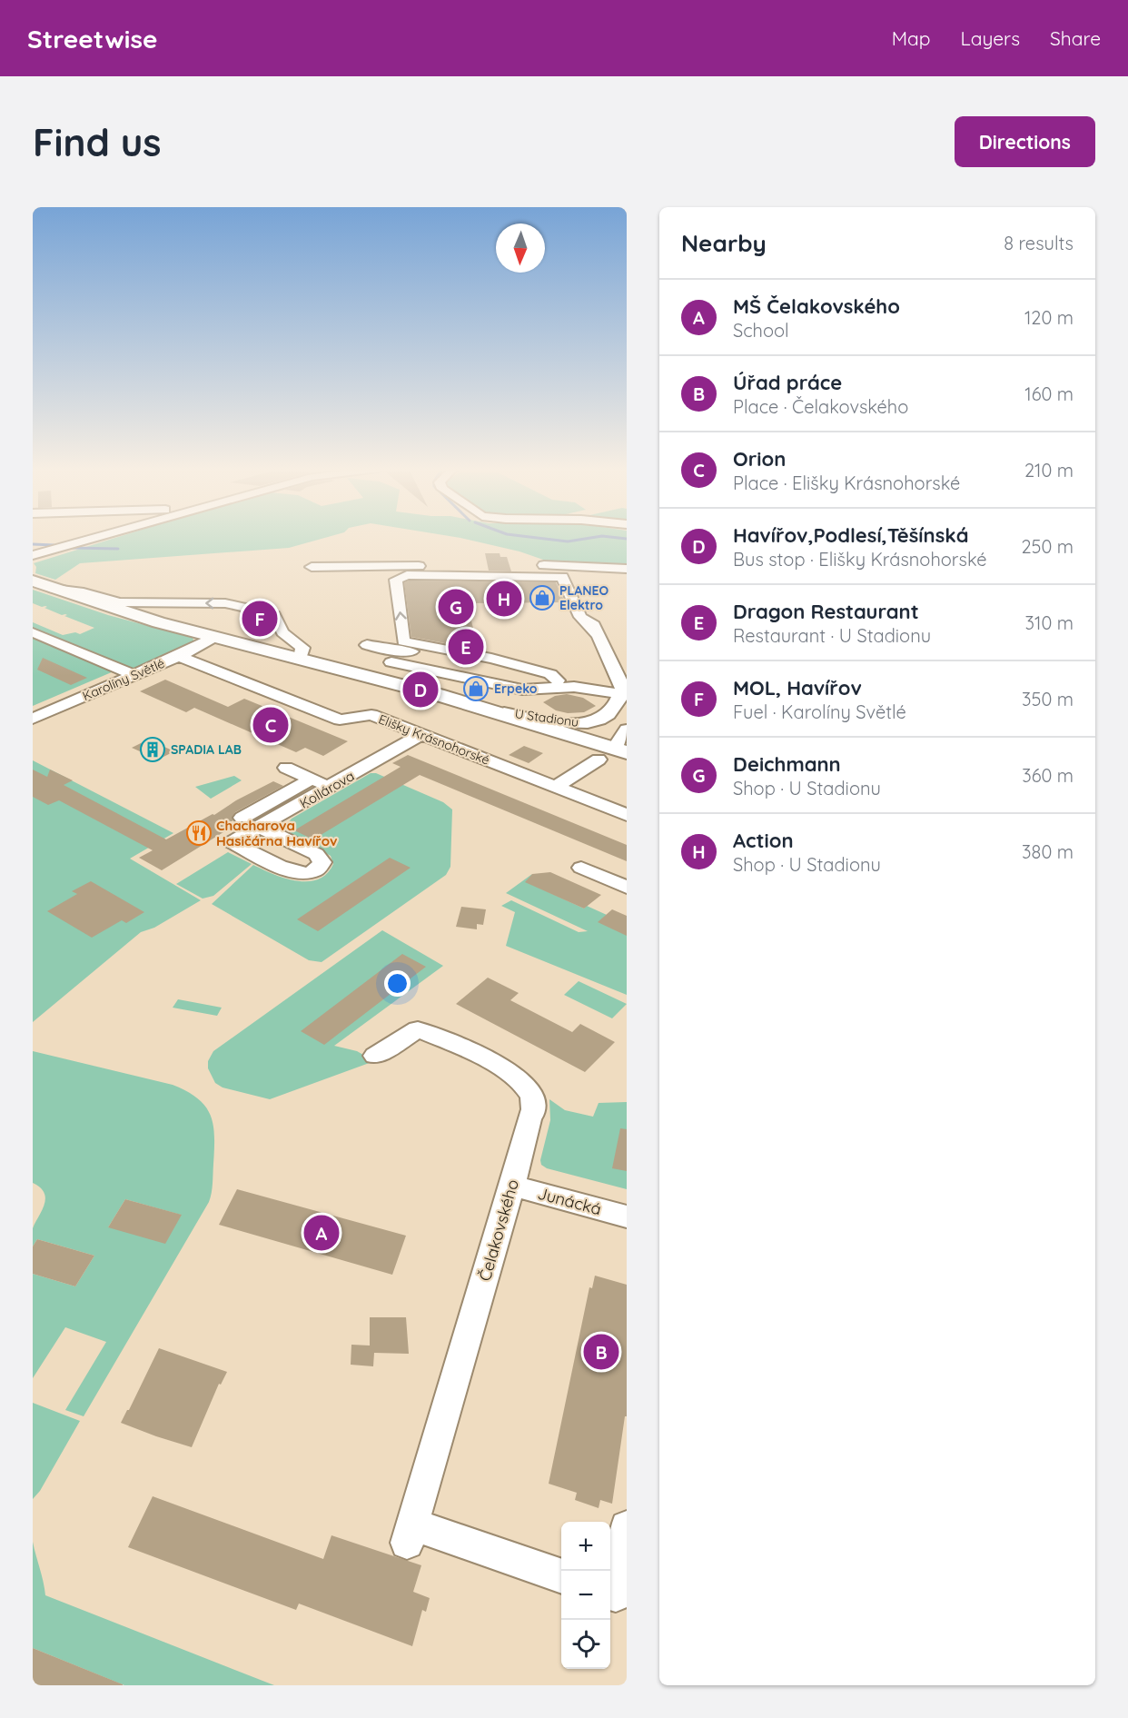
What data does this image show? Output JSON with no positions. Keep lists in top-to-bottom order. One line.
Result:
{"streets":{"street":["Karolíny Světlé","U Stadionu","Elišky Krásnohorské","Kollárova","Junácká","Čelakovského"]},"crossings":[["Karolíny Světlé","Elišky Krásnohorské"],["Elišky Krásnohorské","Kollárova"],["Junácká","Čelakovského"]],"places":{"shop":["PLANEO Elektro","Erpeko"],"building":["SPADIA LAB"],"restaurant":["Chacharova Hasičárna Havířov"]},"north":"bottom","page":{"header":"Streetwise","nav":["Map","Layers","Share"],"buttons":"Directions","title":"Find us","heading":["Nearby","8 results"],"list":[{"mark":"A","name":"MŠ Čelakovského","note":"School","value":"120 m"},{"mark":"B","name":"Úřad práce","note":"Place · Čelakovského","value":"160 m"},{"mark":"C","name":"Orion","note":"Place · Elišky Krásnohorské","value":"210 m"},{"mark":"D","name":"Havířov,Podlesí,Těšínská","note":"Bus stop · Elišky Krásnohorské","value":"250 m"},{"mark":"E","name":"Dragon Restaurant","note":"Restaurant · U Stadionu","value":"310 m"},{"mark":"F","name":"MOL, Havířov","note":"Fuel · Karolíny Světlé","value":"350 m"},{"mark":"G","name":"Deichmann","note":"Shop · U Stadionu","value":"360 m"},{"mark":"H","name":"Action","note":"Shop · U Stadionu","value":"380 m"}],"pins":["H","G","F","E","D","C","A","B"],"map_buttons":["+","−"]}}
